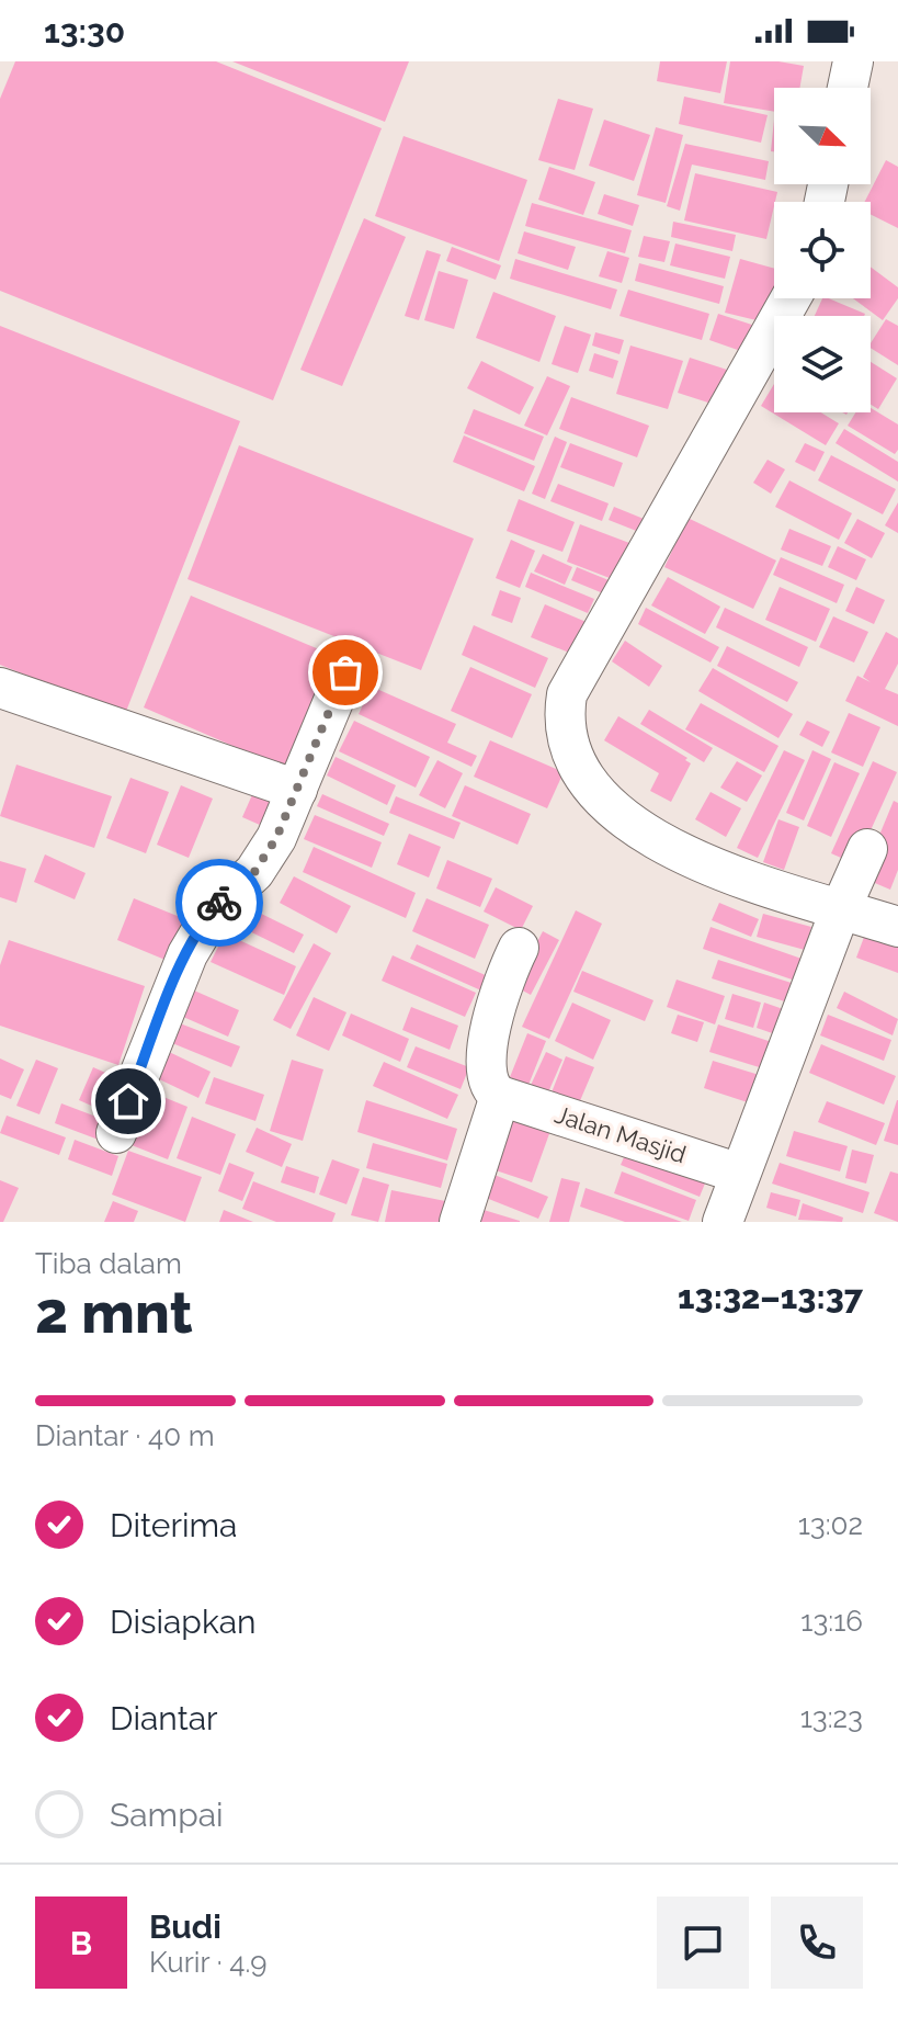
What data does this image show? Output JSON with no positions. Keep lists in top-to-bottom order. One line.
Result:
{"streets":{"street":["Jalan Masjid"]},"north":"bottom right","page":{"status":"13:30","heading":["2 mnt","Tiba dalam","13:32–13:37"],"panel":["Budi","Kurir · 4.9"],"bar":"Diantar · 40 m","list":[["Diterima","13:02"],["Disiapkan","13:16"],["Diantar","13:23"],"Sampai"],"round":"B"}}
